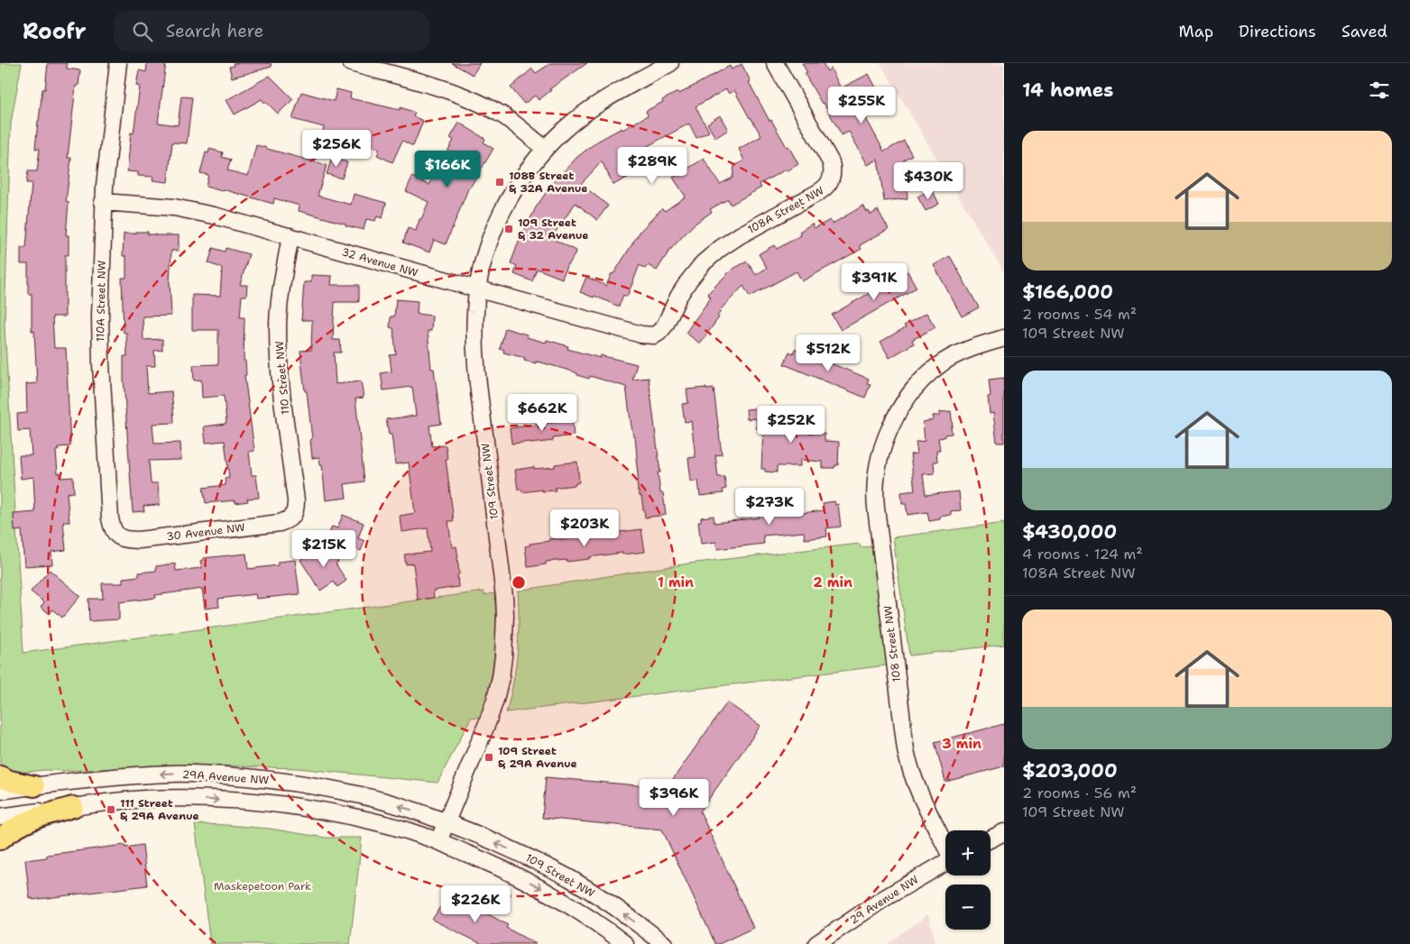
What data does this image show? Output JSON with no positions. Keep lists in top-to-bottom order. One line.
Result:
{"streets":{"street":["108A Street NW","32 Avenue NW","110A Street NW","110 Street NW","109 Street NW","30 Avenue NW","108 Street NW","29A Avenue NW","29 Avenue NW"]},"crossings":[["108A Street NW","32 Avenue NW"],["32 Avenue NW","110A Street NW"],["32 Avenue NW","110 Street NW"],["32 Avenue NW","109 Street NW"],["110A Street NW","30 Avenue NW"],["110 Street NW","30 Avenue NW"],["109 Street NW","29A Avenue NW"]],"parks":["Maskepetoon Park"],"places":{"transit":["108B Street & 32A Avenue","109 Street & 32 Avenue","109 Street & 29A Avenue","111 Street & 29A Avenue"]},"page":{"header":"Roofr","search":"Search here","nav":["Map","Directions","Saved"],"heading":"14 homes","price":["$255K","$256K","$289K","$166K","$430K","$391K","$512K","$662K","$252K","$273K","$203K","$215K","$396K","$226K"],"list":[{"name":"$166,000","note":"2 rooms · 54 m² · 109 Street NW"},{"name":"$430,000","note":"4 rooms · 124 m² · 108A Street NW"},{"name":"$203,000","note":"2 rooms · 56 m² · 109 Street NW"}],"map_buttons":["+","−"]},"rings":["1 min","2 min","3 min"]}
